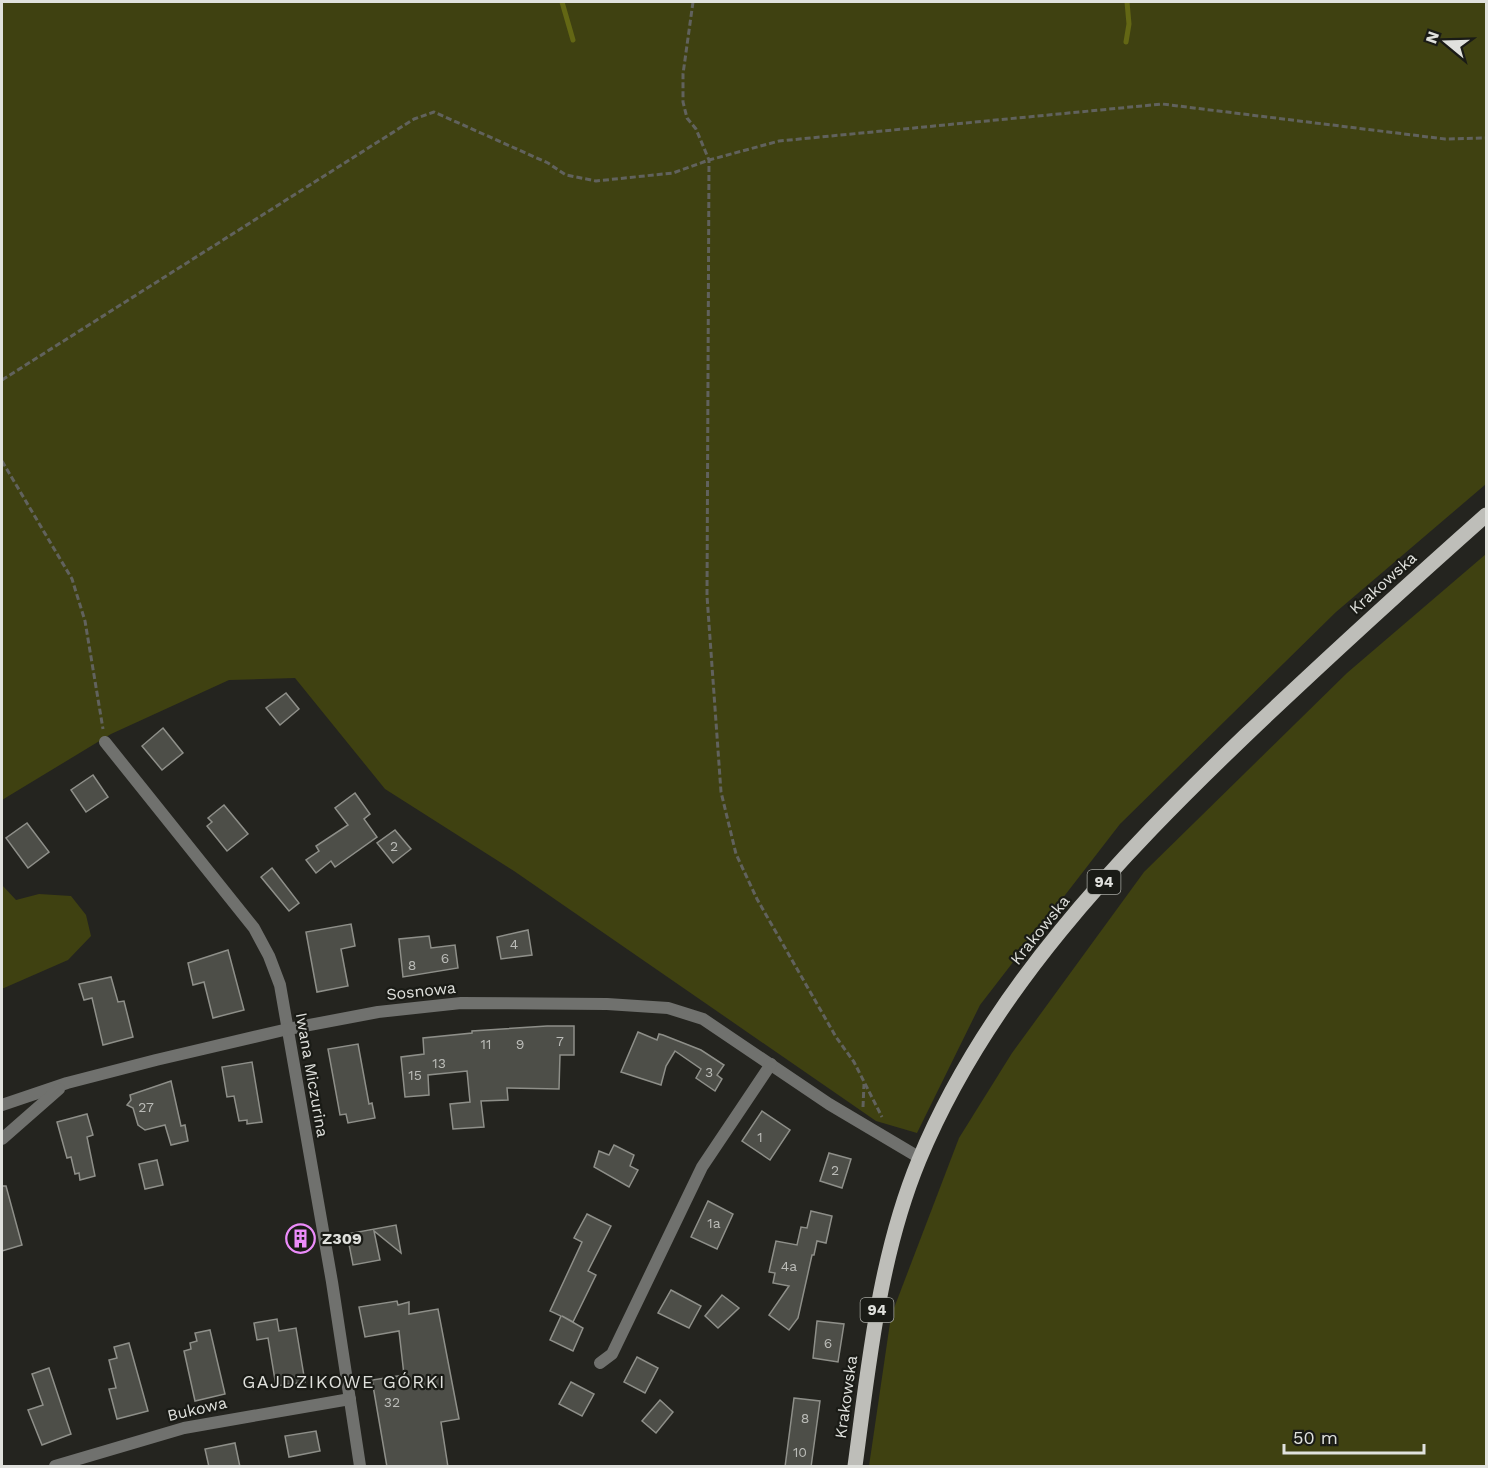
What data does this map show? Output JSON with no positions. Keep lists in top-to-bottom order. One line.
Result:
{"streets":{"main road":["Krakowska","94"],"street":["Sosnowa","Iwana Miczurina","Bukowa"]},"crossings":[["Krakowska","Sosnowa"],["Sosnowa","Iwana Miczurina"],["Iwana Miczurina","Bukowa"]],"districts":["GAJDZIKOWE GÓRKI"],"places":{"building":["Z309"]},"house_numbers":["2","4","6","8","7","11","9","13","3","15","27","1","2","1a","4a","6","32","8","10"],"scale_bar":"50 m","north":"left"}
